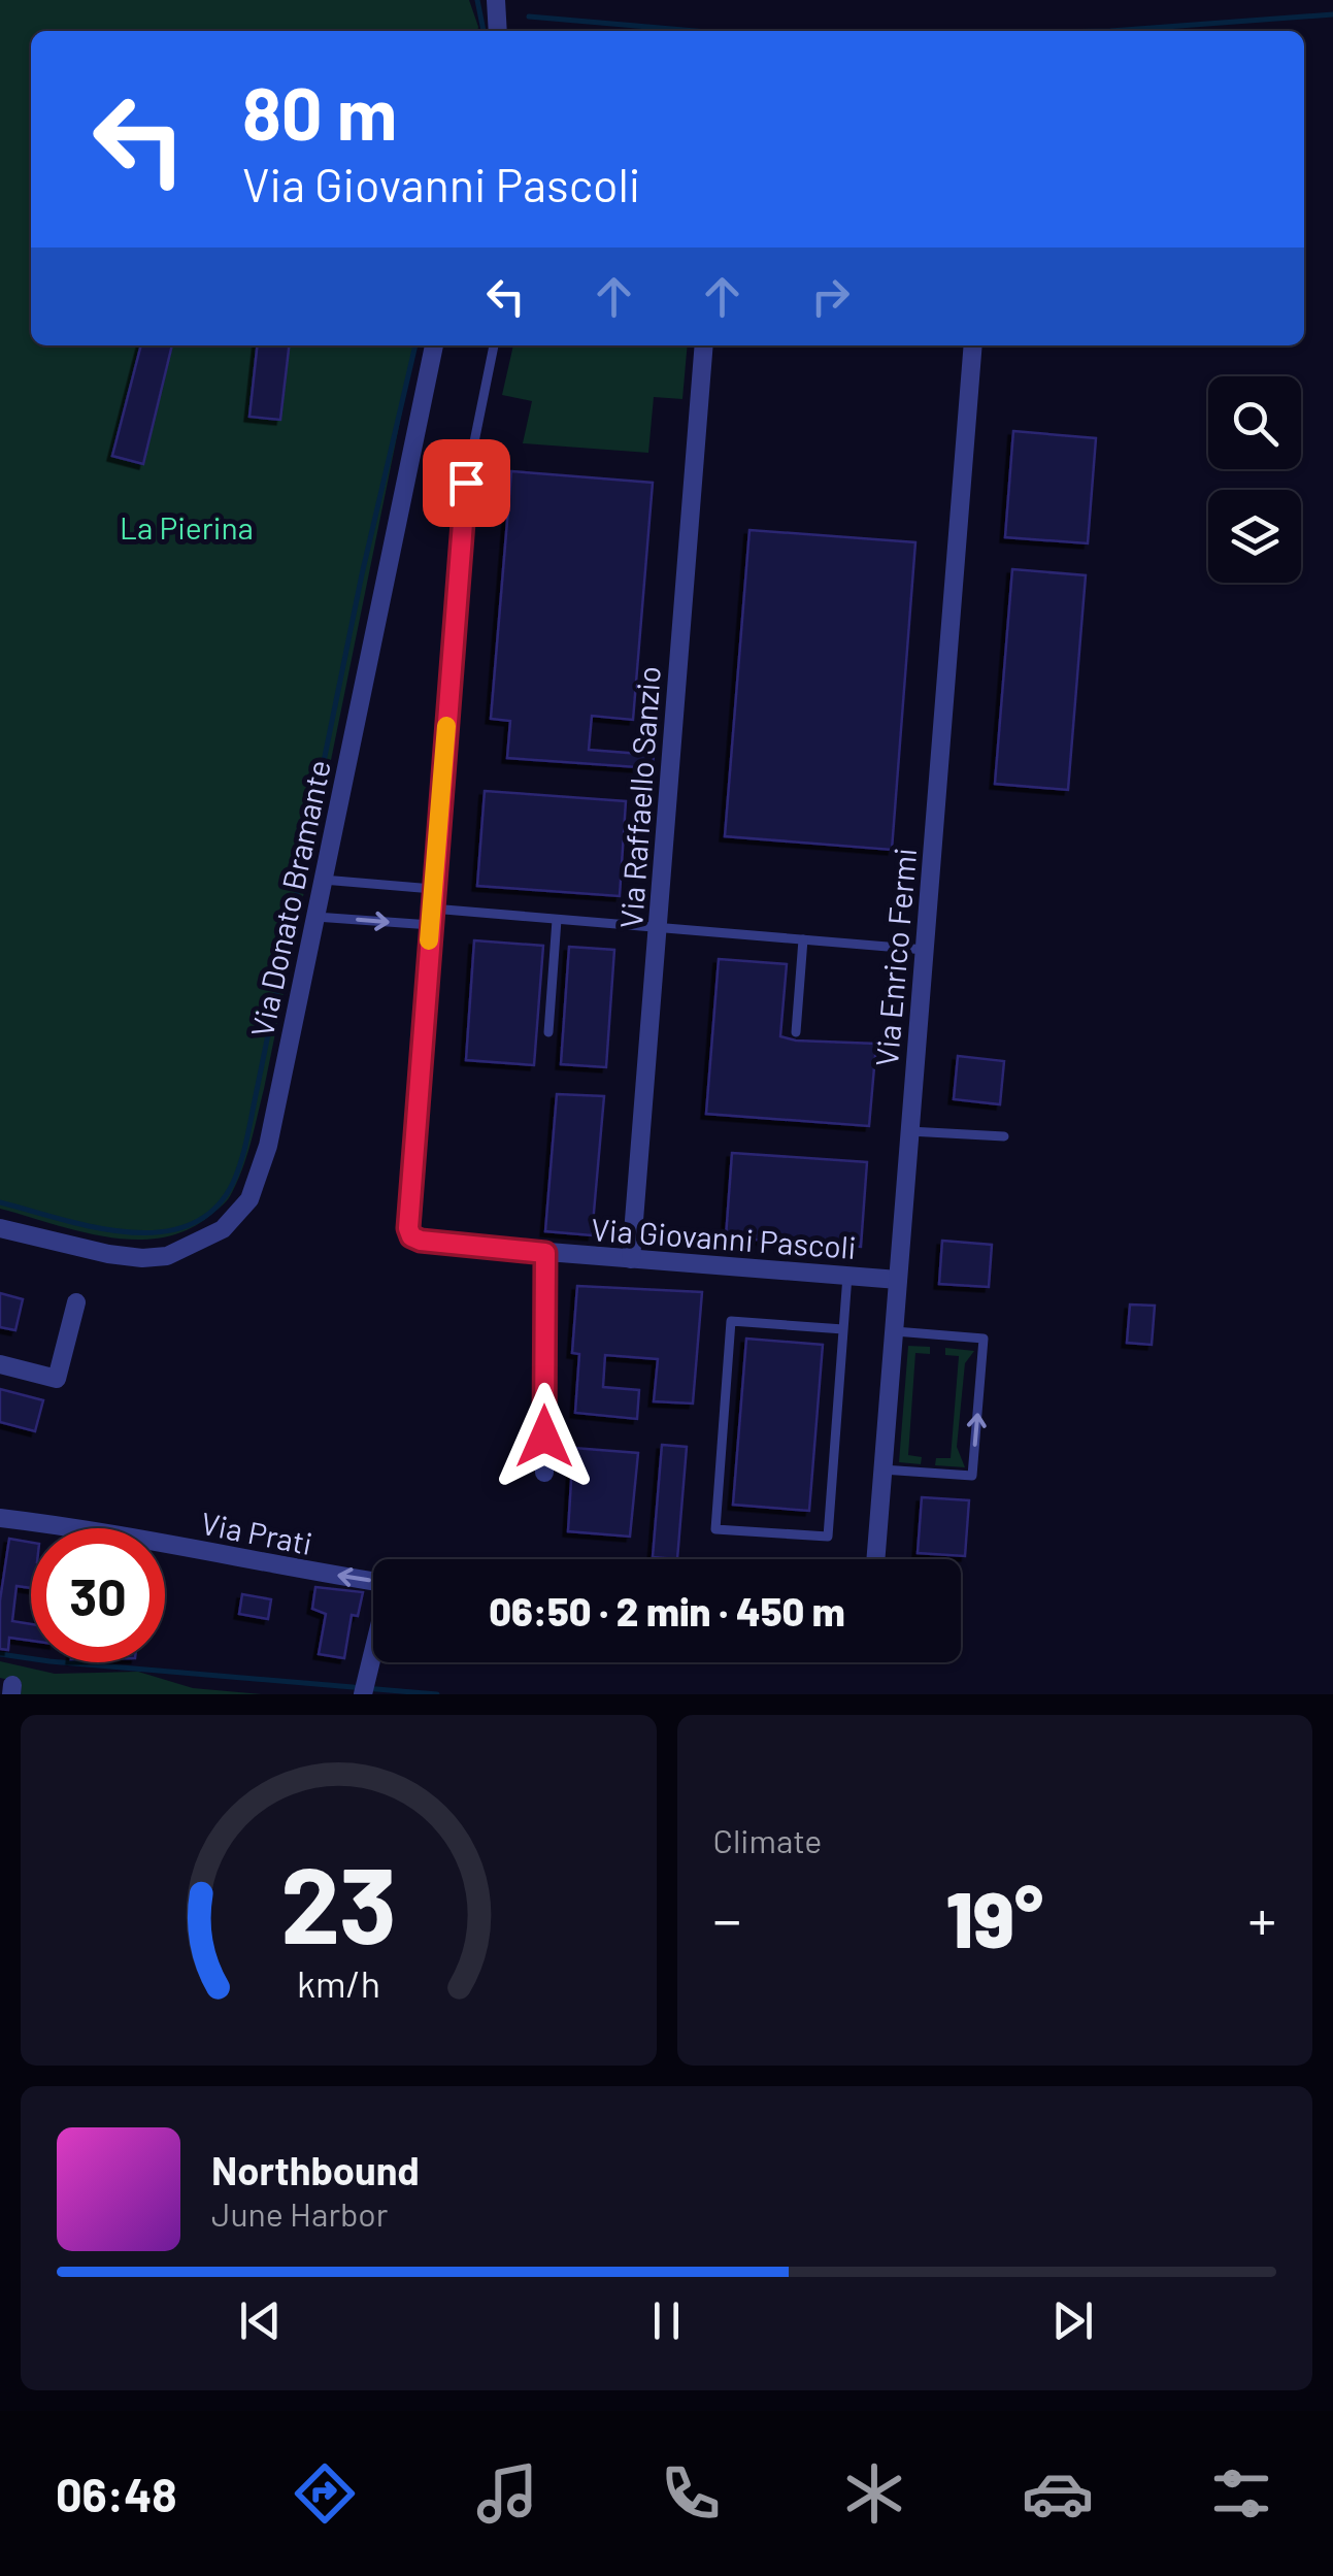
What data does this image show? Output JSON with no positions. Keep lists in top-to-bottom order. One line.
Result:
{"streets":{"street":["Via Raffaello Sanzio","Via Donato Bramante","Via Enrico Fermi","Via Giovanni Pascoli","Via Prati"]},"crossings":[["Via Raffaello Sanzio","Via Giovanni Pascoli"],["Via Enrico Fermi","Via Giovanni Pascoli"]],"parks":["La Pierina"],"page":{"turn":["80 m","Via Giovanni Pascoli"],"limit":"30","trip":"06:50 · 2 min · 450 m","tile":"Climate","heat":["−","19°","+"],"song":["Northbound","June Harbor"],"tabs":"06:48","gauge":["23","km/h"]}}
